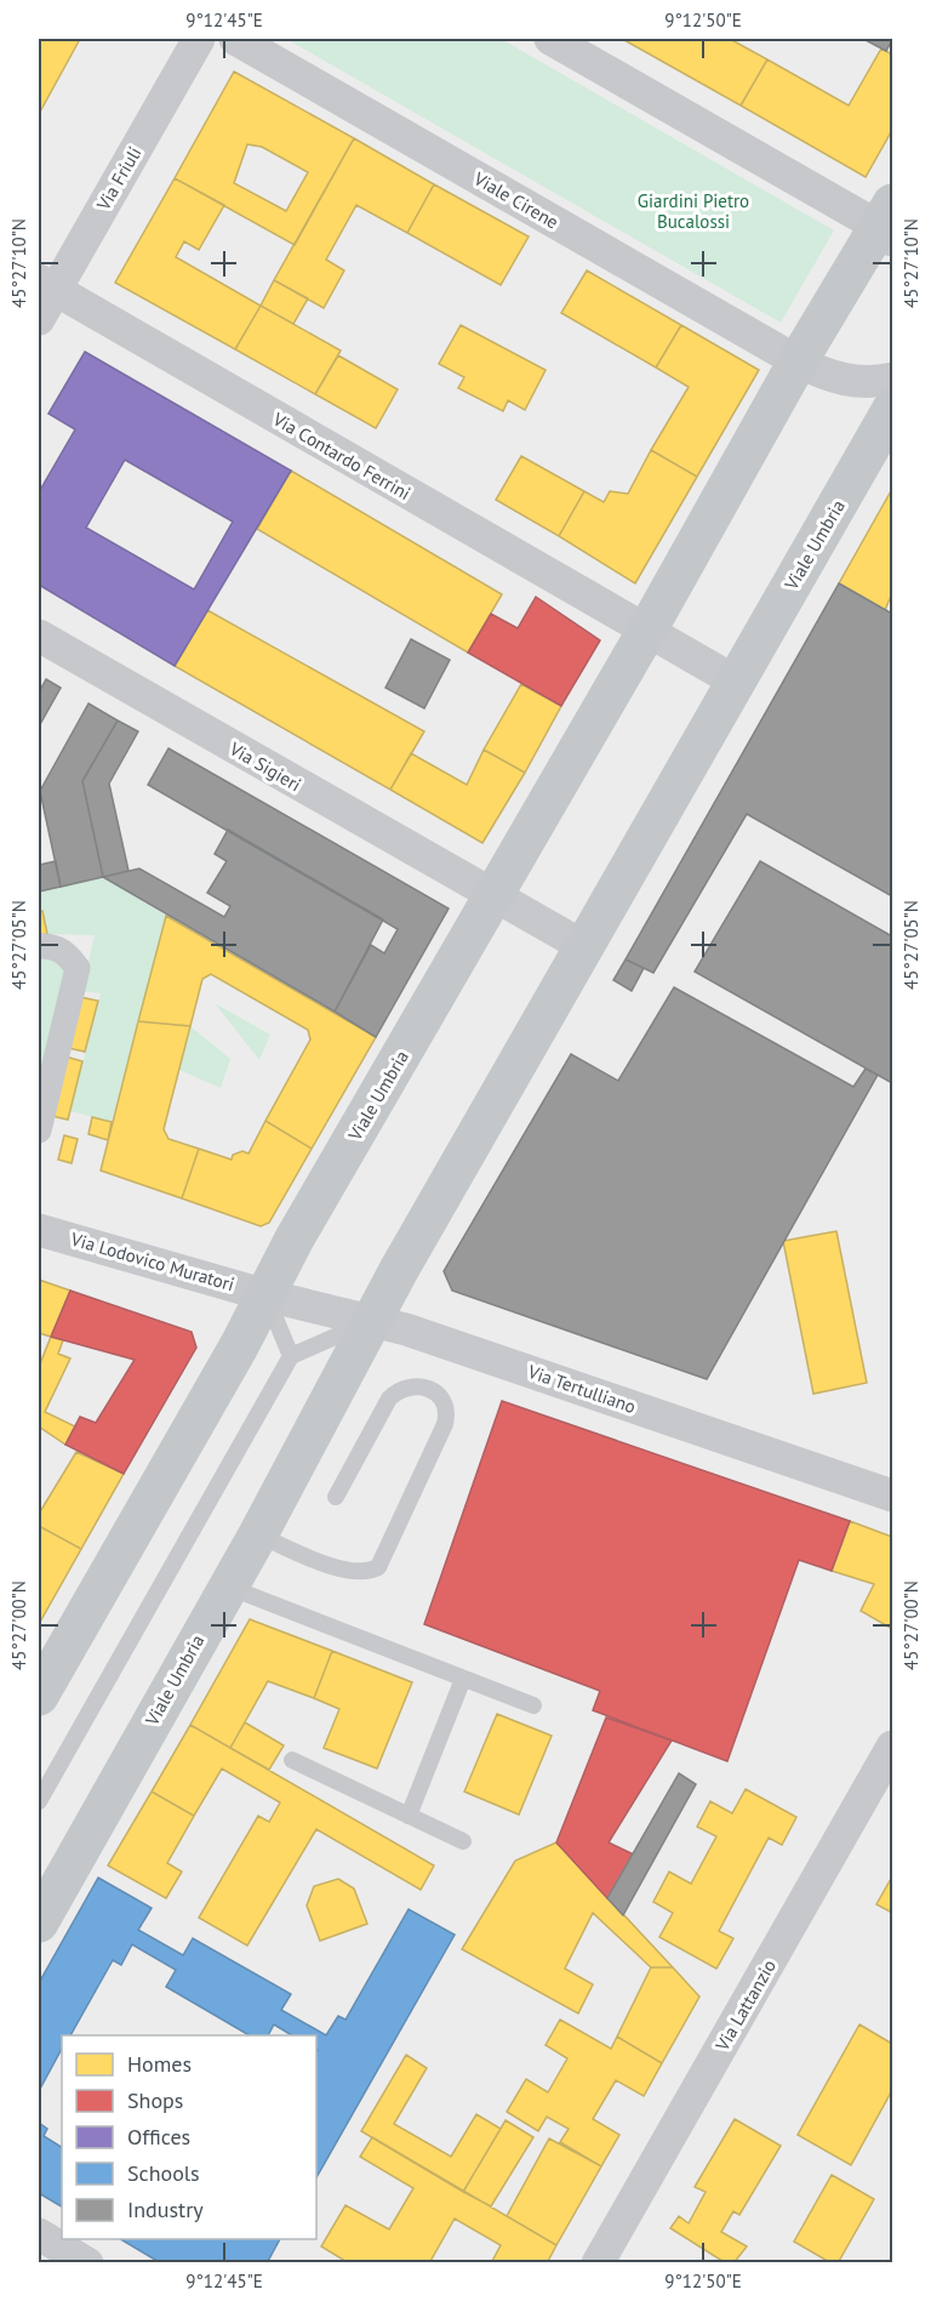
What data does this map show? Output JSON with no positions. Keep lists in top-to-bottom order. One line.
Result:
{"streets":{"main road":["Viale Umbria"],"street":["Via Friuli","Viale Cirene","Via Contardo Ferrini","Via Sigieri","Via Lodovico Muratori","Via Tertulliano","Via Lattanzio"]},"crossings":[["Via Friuli","Via Contardo Ferrini"],["Viale Cirene","Viale Umbria"],["Via Contardo Ferrini","Viale Umbria"],["Viale Umbria","Via Sigieri"],["Viale Umbria","Via Lodovico Muratori"],["Viale Umbria","Via Tertulliano"],["Via Lodovico Muratori","Via Tertulliano"]],"parks":["Giardini Pietro Bucalossi"],"legend":["Homes","Shops","Offices","Schools","Industry"],"coordinates":["9°12'45\"E","9°12'50\"E","45°27'10\"N","45°27'05\"N","45°27'00\"N"]}
